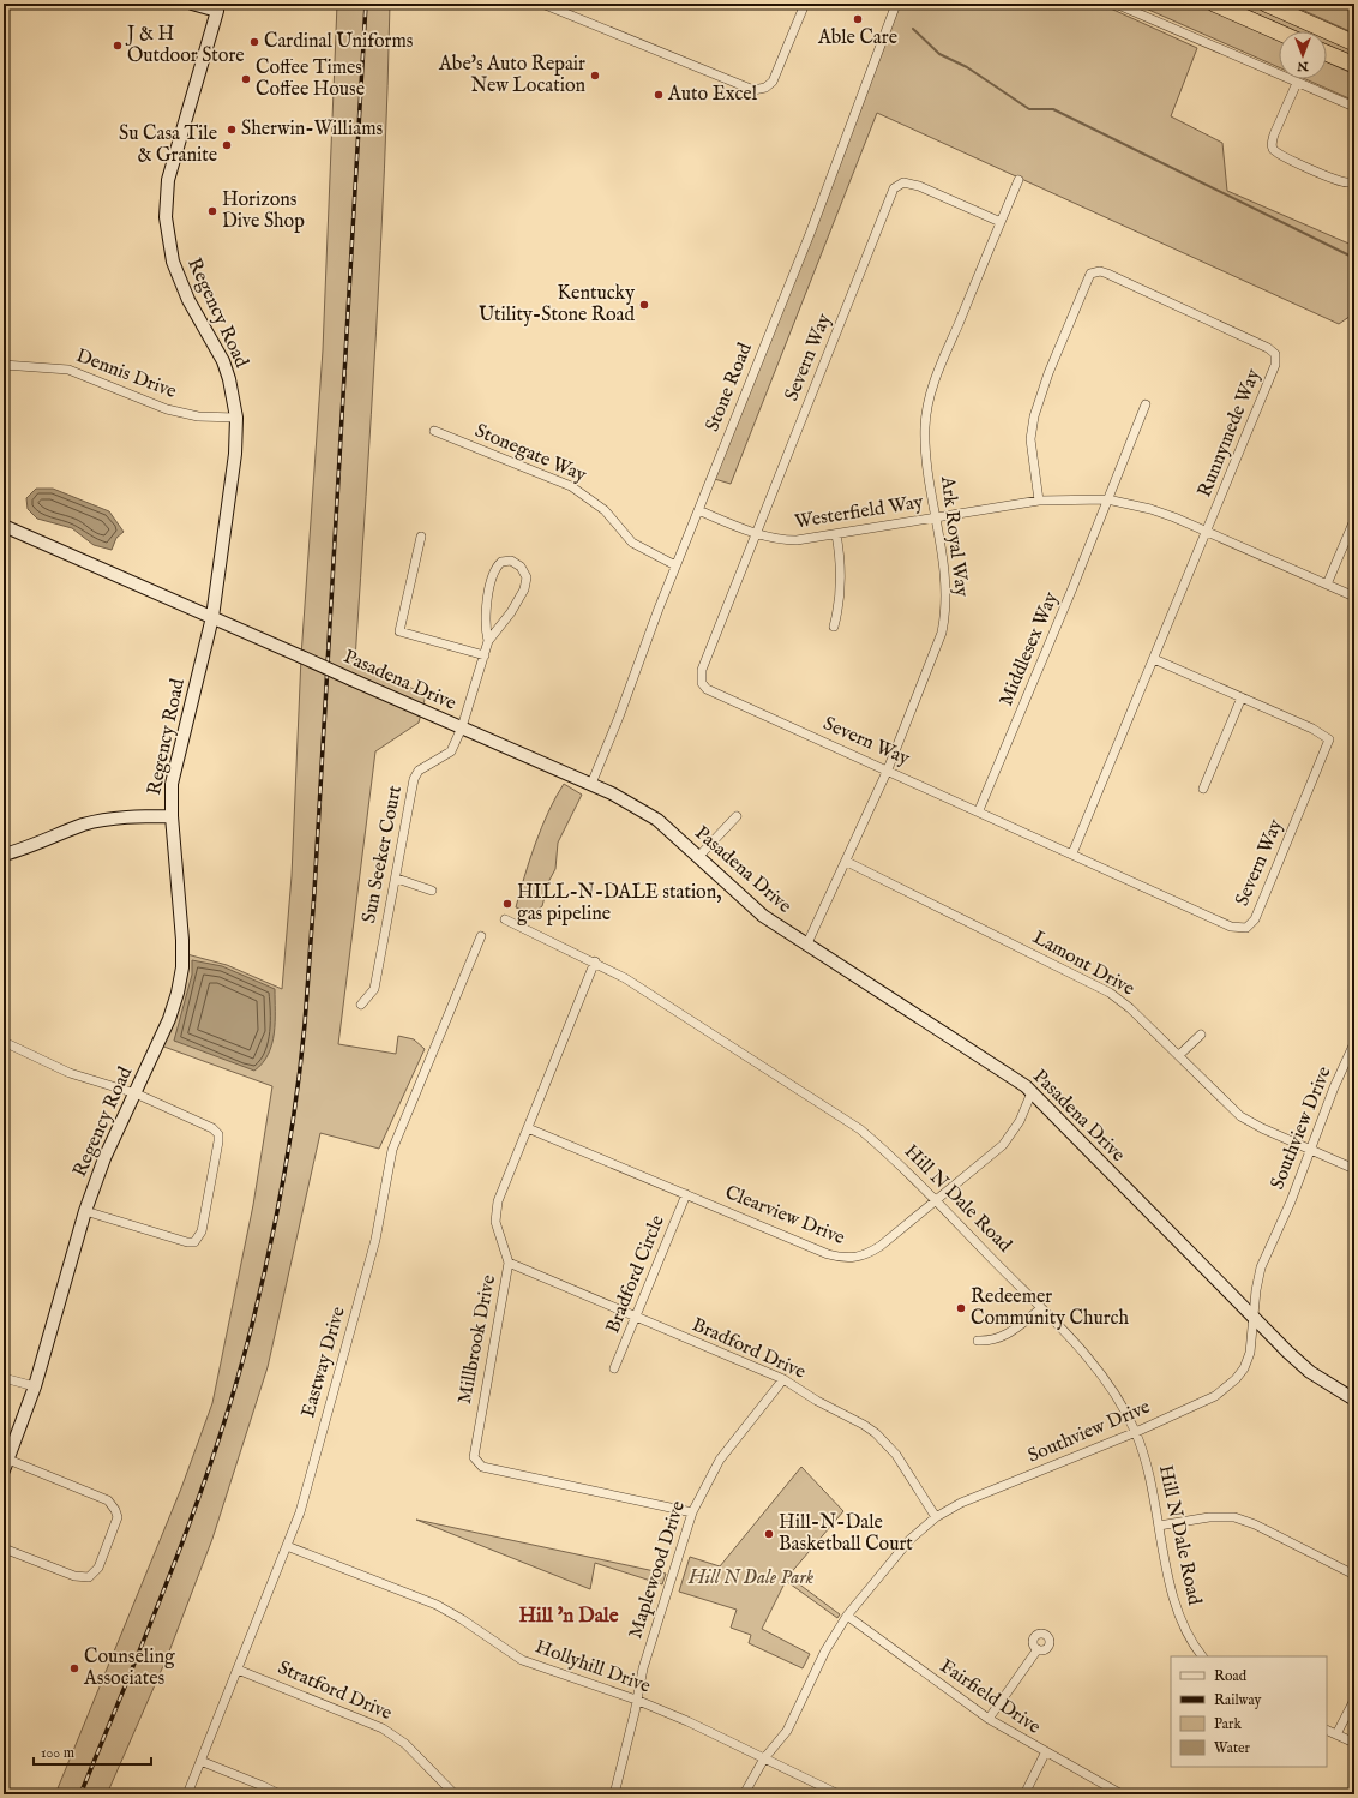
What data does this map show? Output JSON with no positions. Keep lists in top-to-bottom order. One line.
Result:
{"streets":{"street":["Regency Road","Severn Way","Dennis Drive","Stone Road","Runnymede Way","Stonegate Way","Westerfield Way","Ark Royal Way","Middlesex Way","Pasadena Drive","Sun Seeker Court","Lamont Drive","Southview Drive","Hill N Dale Road","Clearview Drive","Bradford Circle","Millbrook Drive","Bradford Drive","Eastway Drive","Maplewood Drive","Hollyhill Drive","Stratford Drive","Fairfield Drive"]},"crossings":[["Regency Road","Dennis Drive"],["Regency Road","Pasadena Drive"],["Severn Way","Runnymede Way"],["Severn Way","Westerfield Way"],["Severn Way","Ark Royal Way"],["Severn Way","Middlesex Way"],["Stone Road","Stonegate Way"],["Stone Road","Westerfield Way"],["Stone Road","Pasadena Drive"],["Runnymede Way","Westerfield Way"],["Westerfield Way","Ark Royal Way"],["Westerfield Way","Middlesex Way"],["Ark Royal Way","Pasadena Drive"],["Ark Royal Way","Lamont Drive"],["Pasadena Drive","Sun Seeker Court"],["Pasadena Drive","Southview Drive"],["Pasadena Drive","Clearview Drive"],["Lamont Drive","Southview Drive"],["Southview Drive","Hill N Dale Road"],["Southview Drive","Bradford Drive"],["Southview Drive","Hollyhill Drive"],["Southview Drive","Fairfield Drive"],["Hill N Dale Road","Clearview Drive"],["Hill N Dale Road","Millbrook Drive"],["Clearview Drive","Bradford Circle"],["Clearview Drive","Millbrook Drive"],["Bradford Circle","Bradford Drive"],["Millbrook Drive","Bradford Drive"],["Millbrook Drive","Maplewood Drive"],["Bradford Drive","Maplewood Drive"],["Eastway Drive","Hollyhill Drive"],["Eastway Drive","Stratford Drive"],["Maplewood Drive","Hollyhill Drive"]],"districts":["Hill 'n Dale"],"parks":["Hill N Dale Park"],"places":["Able Care","Cardinal Uniforms","J & H Outdoor Store","Abe's Auto Repair New Location","Coffee Times Coffee House","Auto Excel","Sherwin-Williams","Su Casa Tile & Granite","Horizons Dive Shop","Kentucky Utility-Stone Road","HILL-N-DALE station, gas pipeline","Redeemer Community Church","Hill-N-Dale Basketball Court","Counseling Associates"],"legend":["Road","Railway","Park","Water"],"scale_bar":"100 m","north":"bottom"}
